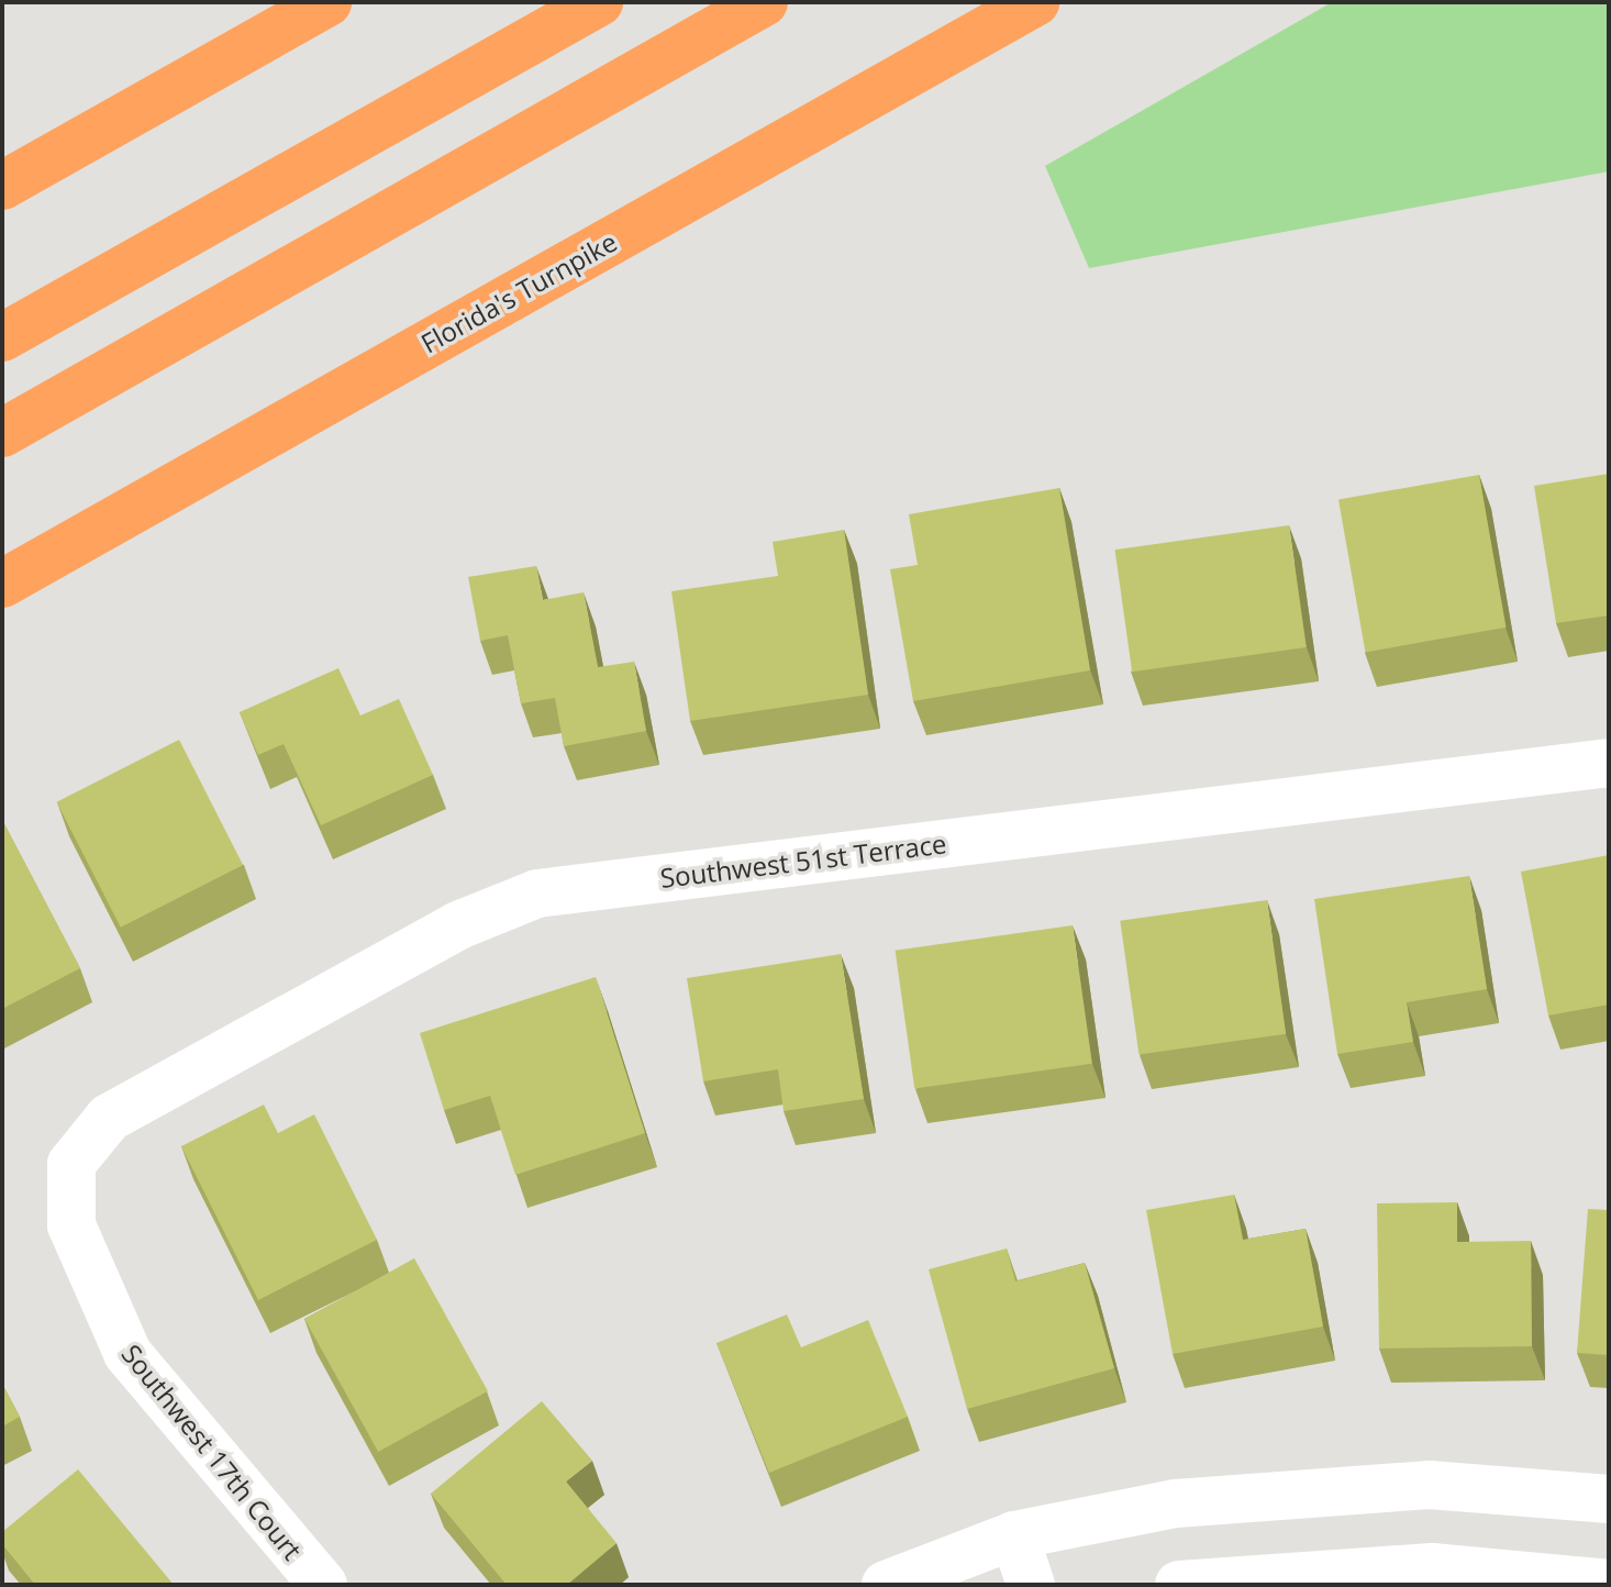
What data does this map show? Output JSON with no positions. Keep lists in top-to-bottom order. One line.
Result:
{"streets":{"highway":["Florida's Turnpike"],"street":["Southwest 51st Terrace","Southwest 17th Court"]},"crossings":[["Southwest 51st Terrace","Southwest 17th Court"]]}
